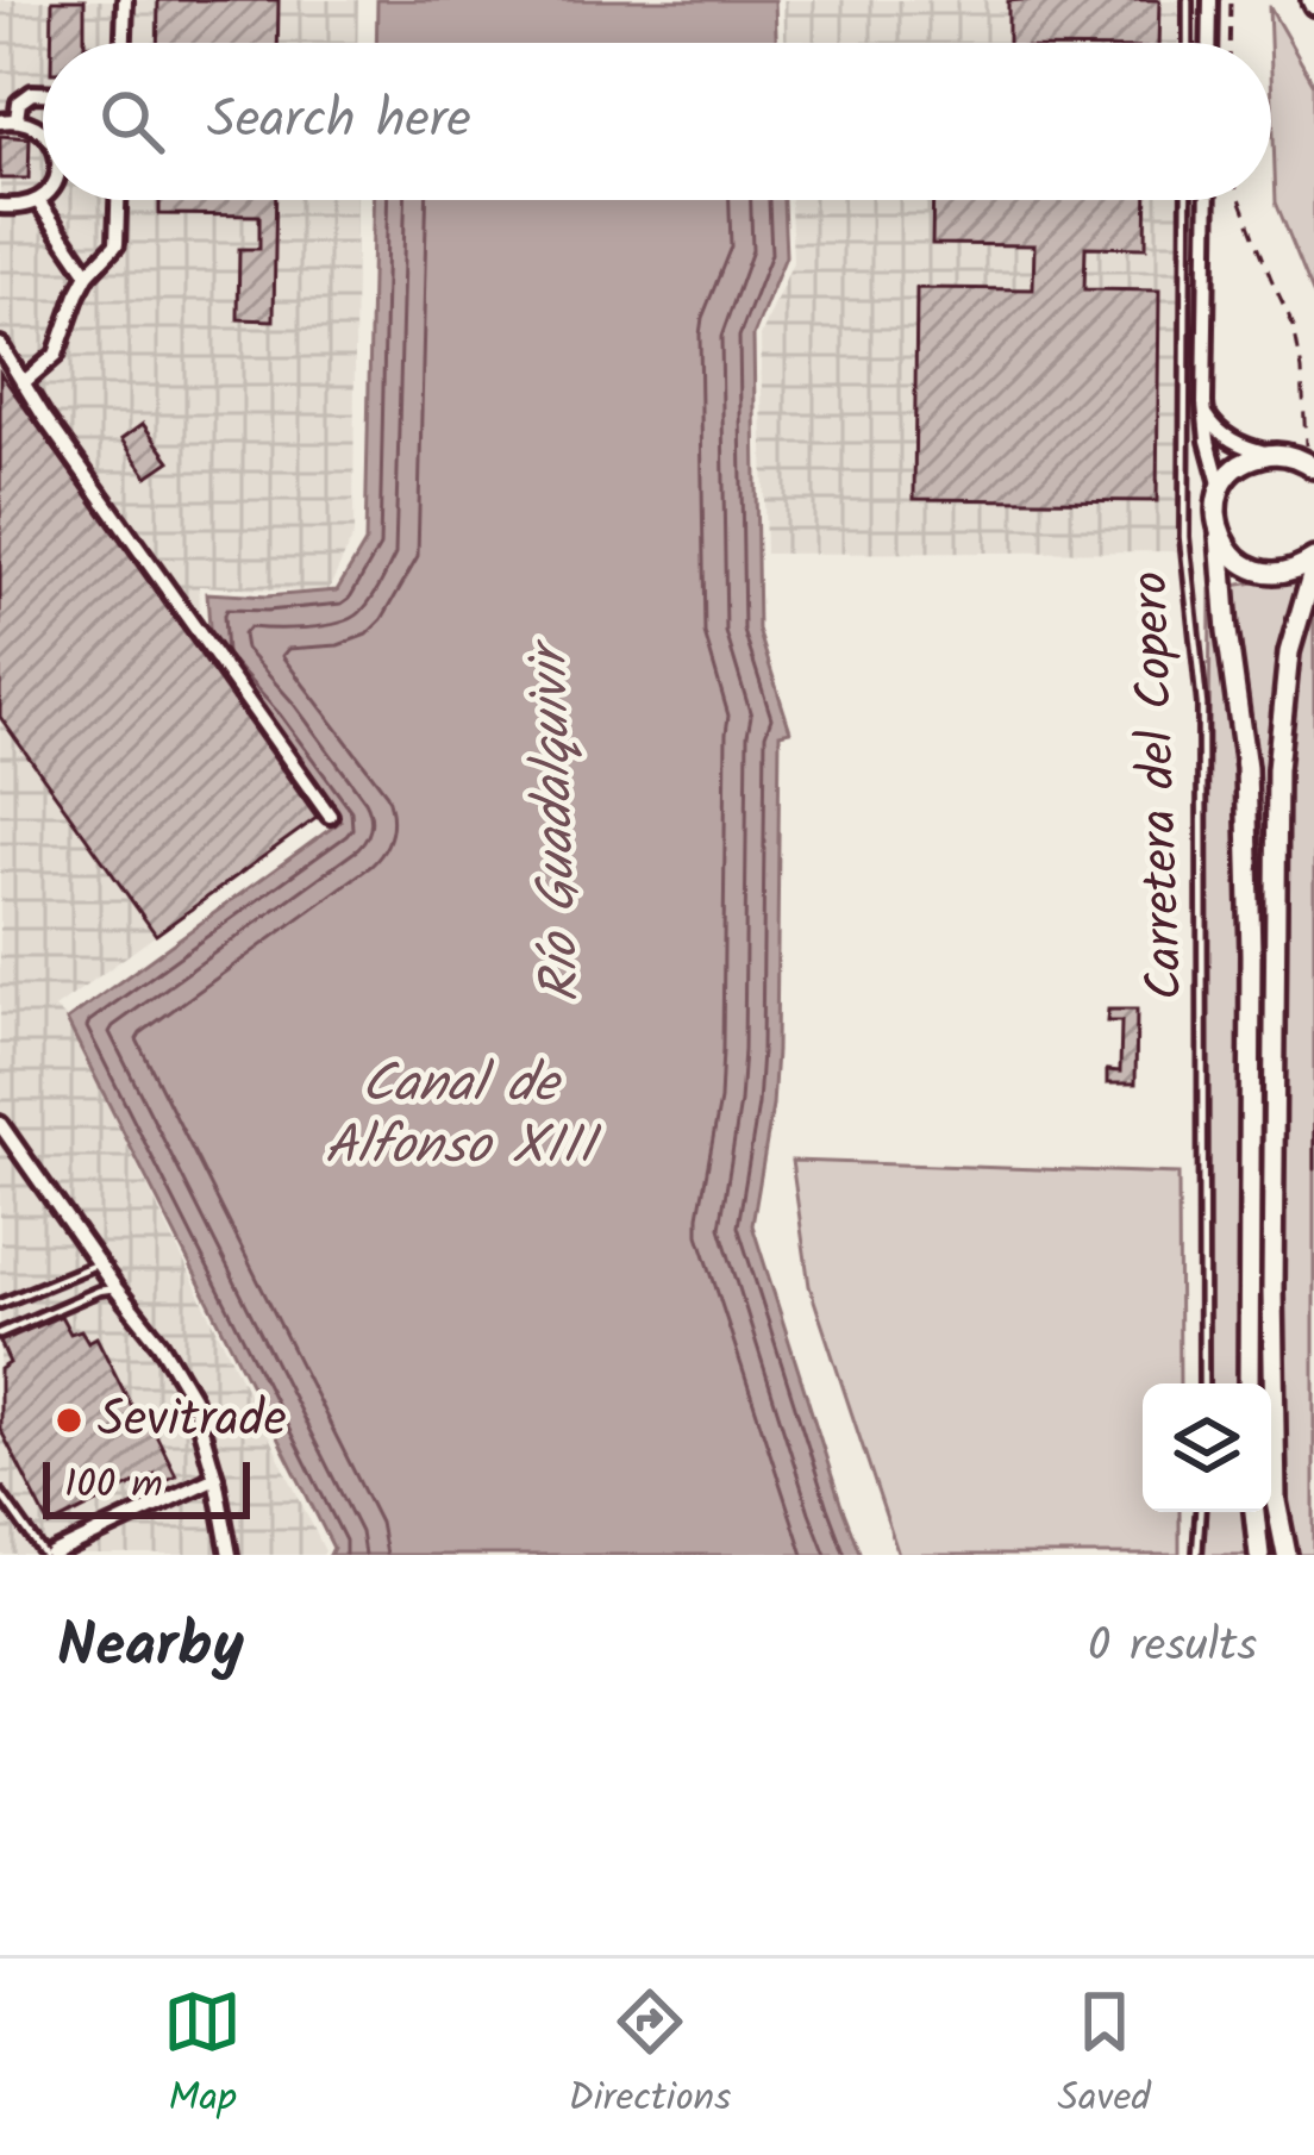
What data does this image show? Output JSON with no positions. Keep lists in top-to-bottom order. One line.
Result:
{"streets":{"lane":["Carretera del Copero"]},"water":["Río Guadalquivir","Canal de Alfonso XIII"],"places":["Sevitrade"],"scale_bar":"100 m","page":{"search":"Search here","scale":"100 m","heading":["Nearby","0 results"],"nav":["Map","Directions","Saved"]}}
